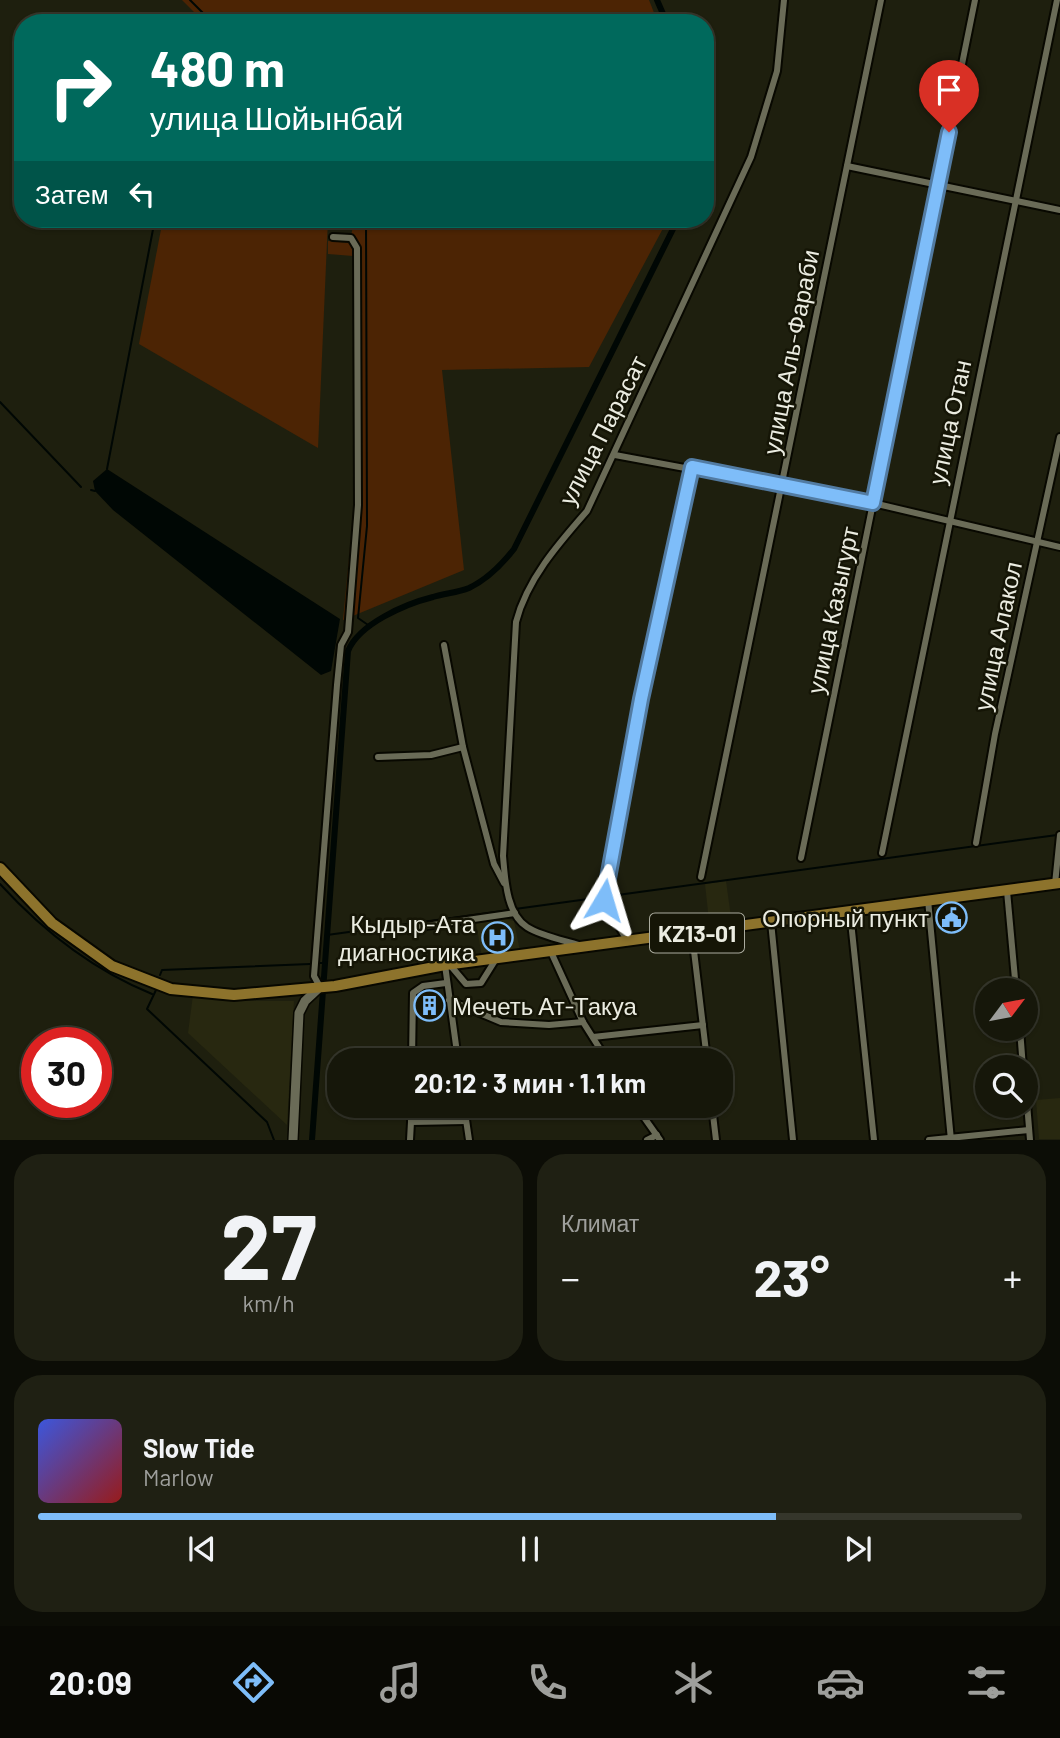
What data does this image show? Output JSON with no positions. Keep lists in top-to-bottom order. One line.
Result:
{"streets":{"main road":["KZ13-01"],"street":["улица Аль-Фараби","улица Отан","улица Парасат","улица Казыгурт","улица Алакол"]},"places":{"public building":["Опорный пункт"],"hospital":["Кыдыр-Ата диагностика"],"building":["Мечеть Ат-Такуа"]},"north":"top right","page":{"turn":["480 m","улица Шойынбай"],"then":"Затем","limit":"30","trip":"20:12 · 3 мин · 1.1 km","tile":[["27","km/h"],"Климат"],"heat":["−","23°","+"],"song":["Slow Tide","Marlow"],"tabs":"20:09"}}
